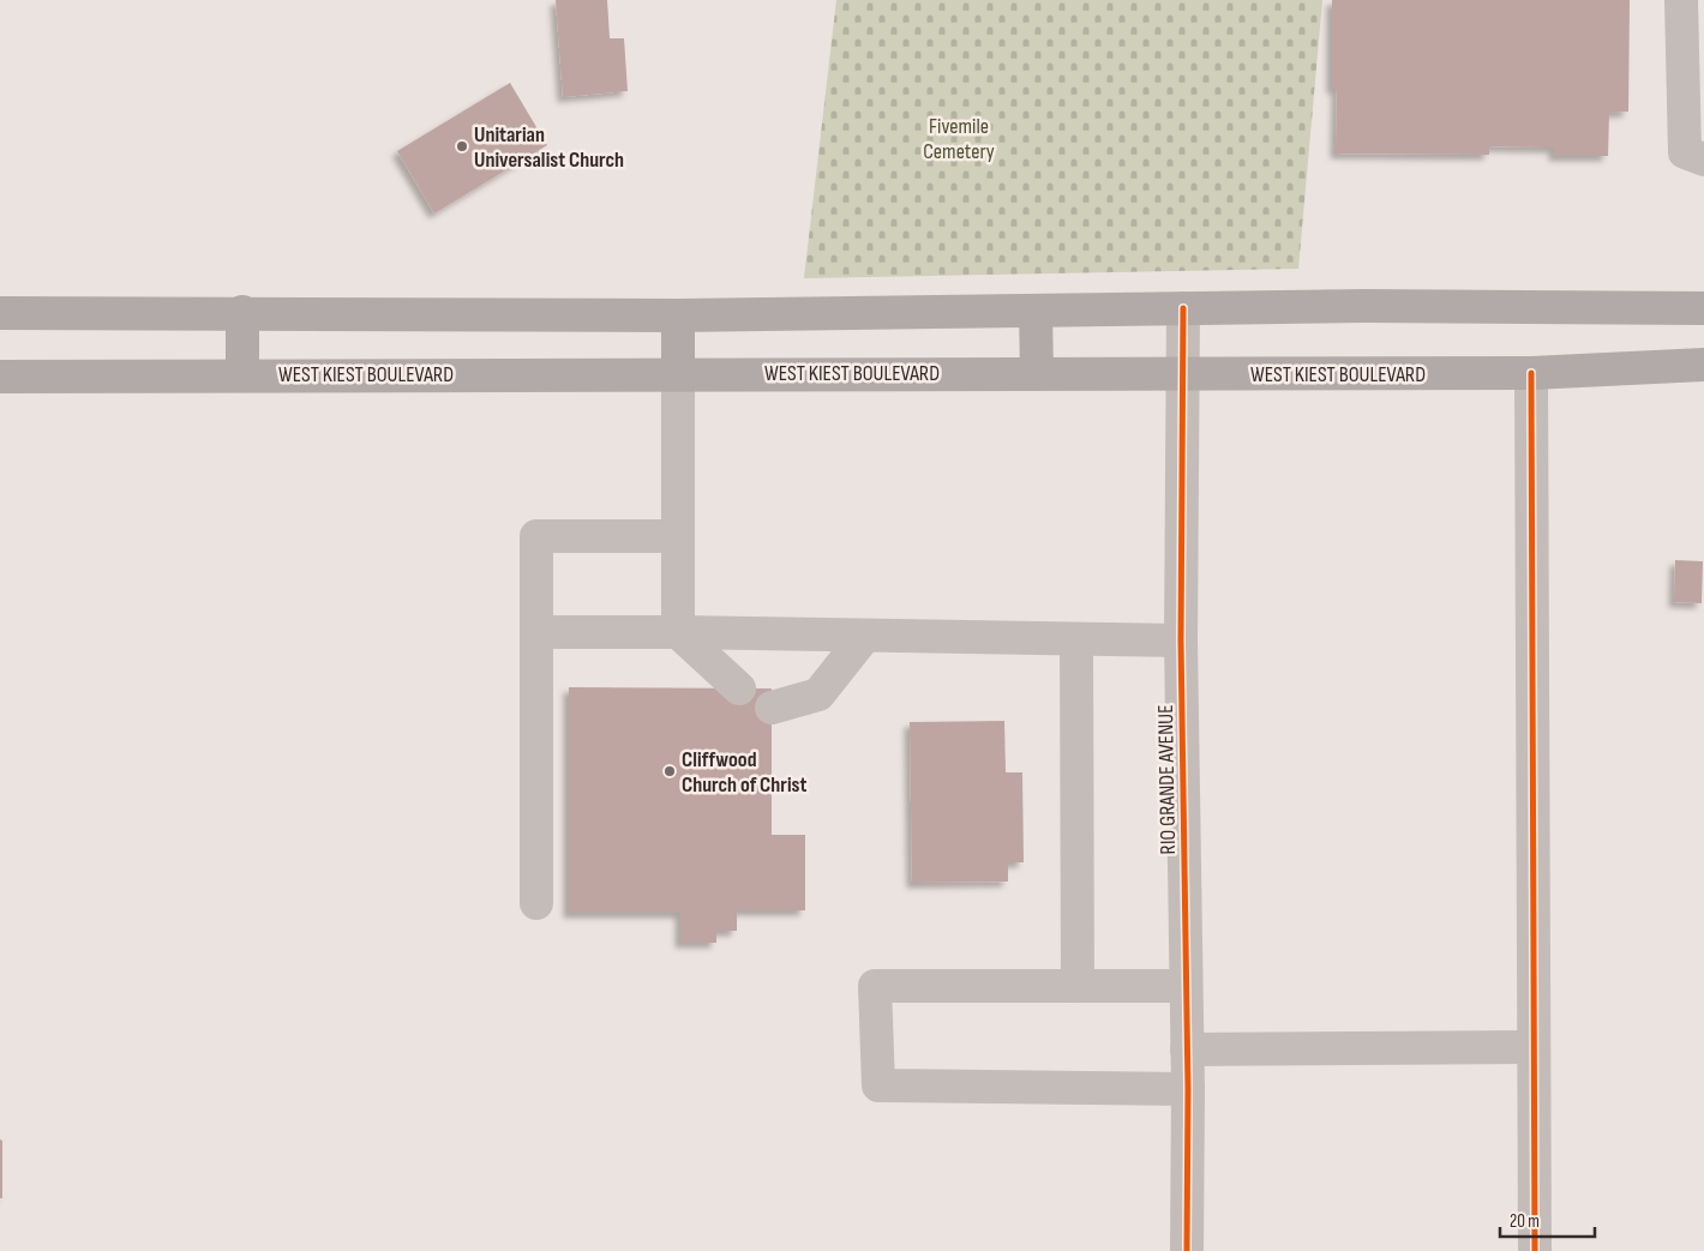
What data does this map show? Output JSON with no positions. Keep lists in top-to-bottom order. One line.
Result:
{"streets":{"main road":["WEST KIEST BOULEVARD"],"street":["RIO GRANDE AVENUE"]},"crossings":[["WEST KIEST BOULEVARD","RIO GRANDE AVENUE"]],"parks":["Fivemile Cemetery"],"places":["Unitarian Universalist Church","Cliffwood Church of Christ"],"scale_bar":"20 m"}
